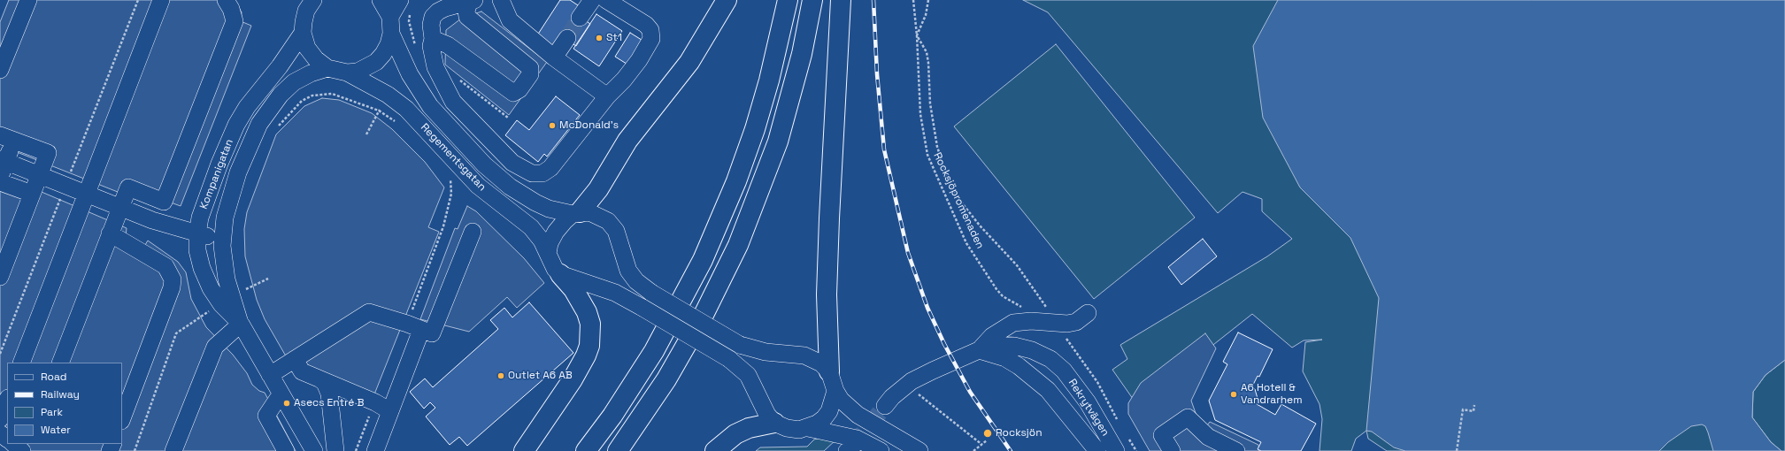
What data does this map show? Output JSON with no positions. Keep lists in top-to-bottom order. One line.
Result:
{"streets":{"street":["Regementsgatan","Kompanigatan","Rekrytvägen"],"path":["Rocksjöpromenaden"]},"places":["St1","McDonald's","Outlet A6 AB","A6 Hotell & Vandrarhem","Asecs Entré B","Rocksjön"],"legend":["Road","Railway","Park","Water"]}
